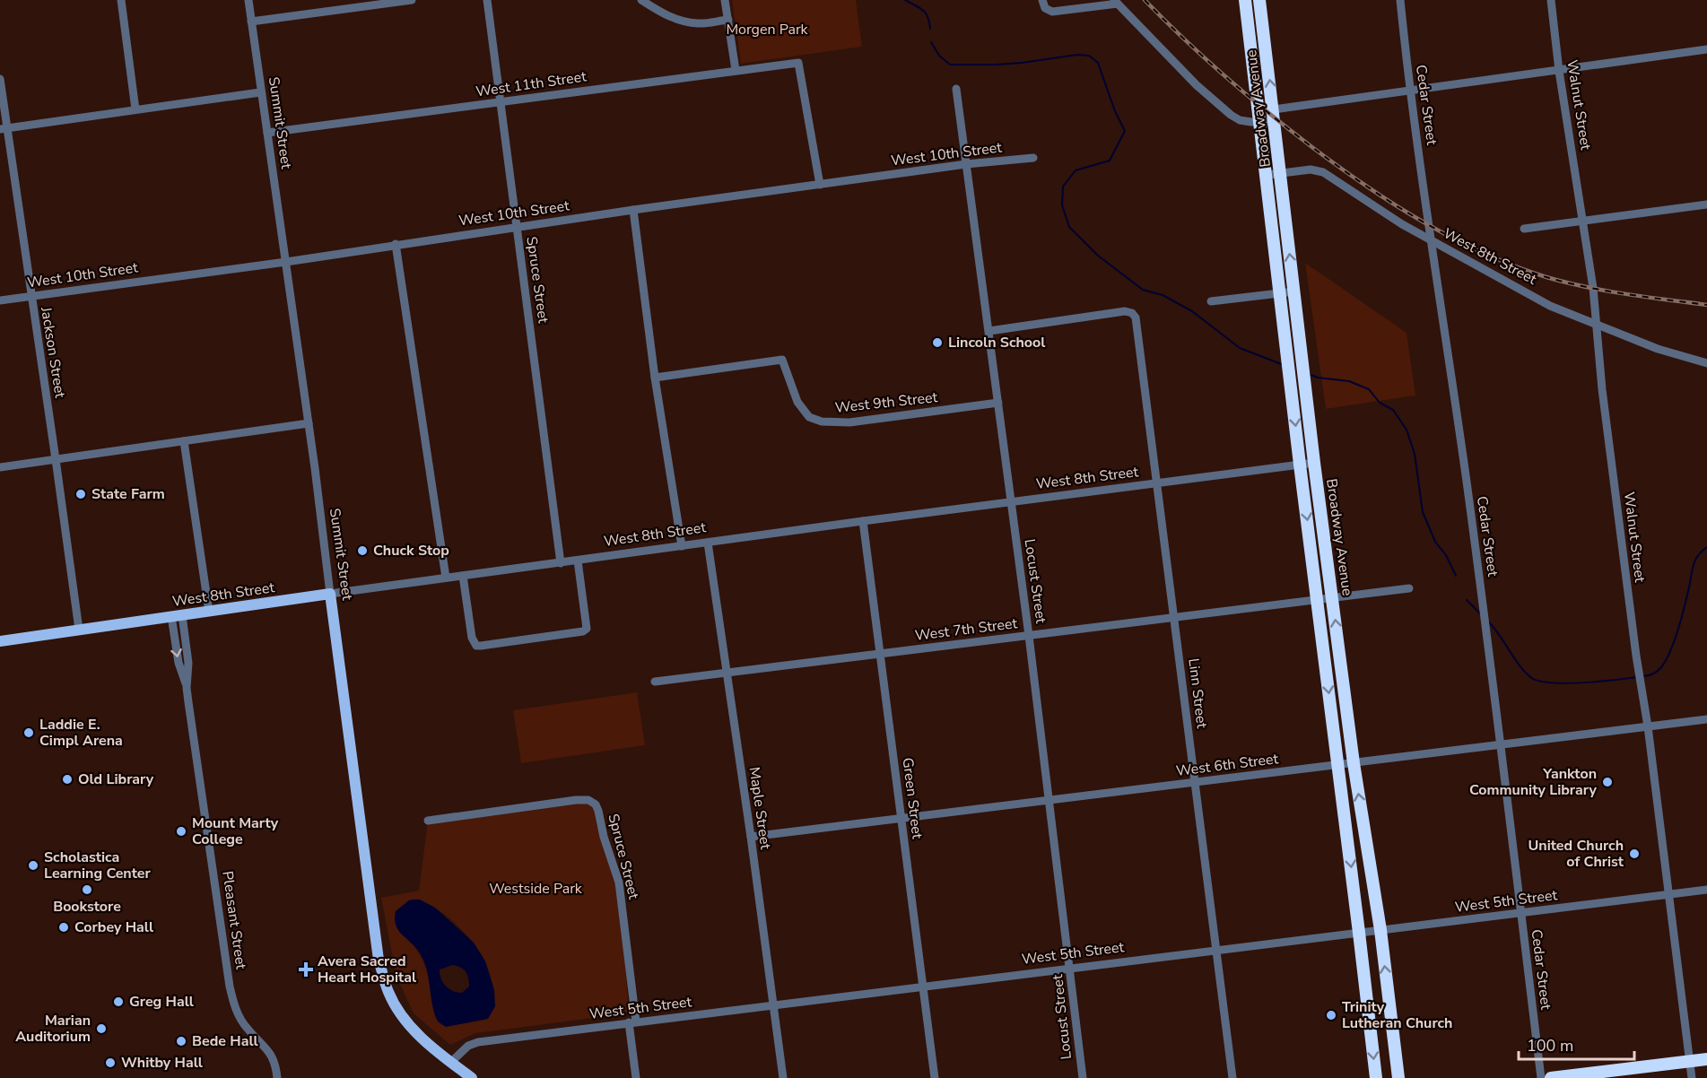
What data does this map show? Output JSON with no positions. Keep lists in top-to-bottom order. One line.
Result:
{"streets":{"highway":["Broadway Avenue"],"main road":["Summit Street","West 8th Street"],"street":["West 11th Street","Cedar Street","Walnut Street","West 10th Street","Spruce Street","Jackson Street","West 9th Street","Locust Street","West 7th Street","Linn Street","West 6th Street","Green Street","Maple Street","West 5th Street","Pleasant Street"]},"crossings":[["West 11th Street","Summit Street"],["West 11th Street","West 10th Street"],["West 11th Street","Spruce Street"],["Cedar Street","West 8th Street"],["Cedar Street","West 6th Street"],["Cedar Street","West 5th Street"],["Walnut Street","West 8th Street"],["Walnut Street","West 6th Street"],["Walnut Street","West 5th Street"],["Broadway Avenue","West 8th Street"],["Broadway Avenue","West 7th Street"],["Broadway Avenue","West 6th Street"],["Broadway Avenue","West 5th Street"],["Summit Street","West 10th Street"],["Summit Street","West 8th Street"],["Summit Street","West 5th Street"],["West 10th Street","Spruce Street"],["West 10th Street","Jackson Street"],["West 10th Street","Locust Street"],["West 8th Street","Spruce Street"],["West 8th Street","Jackson Street"],["West 8th Street","Locust Street"],["West 8th Street","Linn Street"],["West 8th Street","Green Street"],["West 8th Street","Maple Street"],["West 8th Street","Pleasant Street"],["Spruce Street","West 5th Street"],["West 9th Street","Locust Street"],["Locust Street","West 7th Street"],["Locust Street","Linn Street"],["Locust Street","West 6th Street"],["Locust Street","West 5th Street"],["West 7th Street","Linn Street"],["West 7th Street","Green Street"],["West 7th Street","Maple Street"],["Linn Street","West 6th Street"],["Linn Street","West 5th Street"],["West 6th Street","Green Street"],["West 6th Street","Maple Street"],["Green Street","West 5th Street"],["Maple Street","West 5th Street"]],"parks":["Morgen Park","Westside Park"],"places":{"other":["Lincoln School","State Farm","Chuck Stop","Laddie E. Cimpl Arena","Old Library","Yankton Community Library","Mount Marty College","United Church of Christ","Scholastica Learning Center","Bookstore","Corbey Hall","Greg Hall","Trinity Lutheran Church","Marian Auditorium","Bede Hall","Whitby Hall"],"health":["Avera Sacred Heart Hospital"]},"scale_bar":"100 m"}
